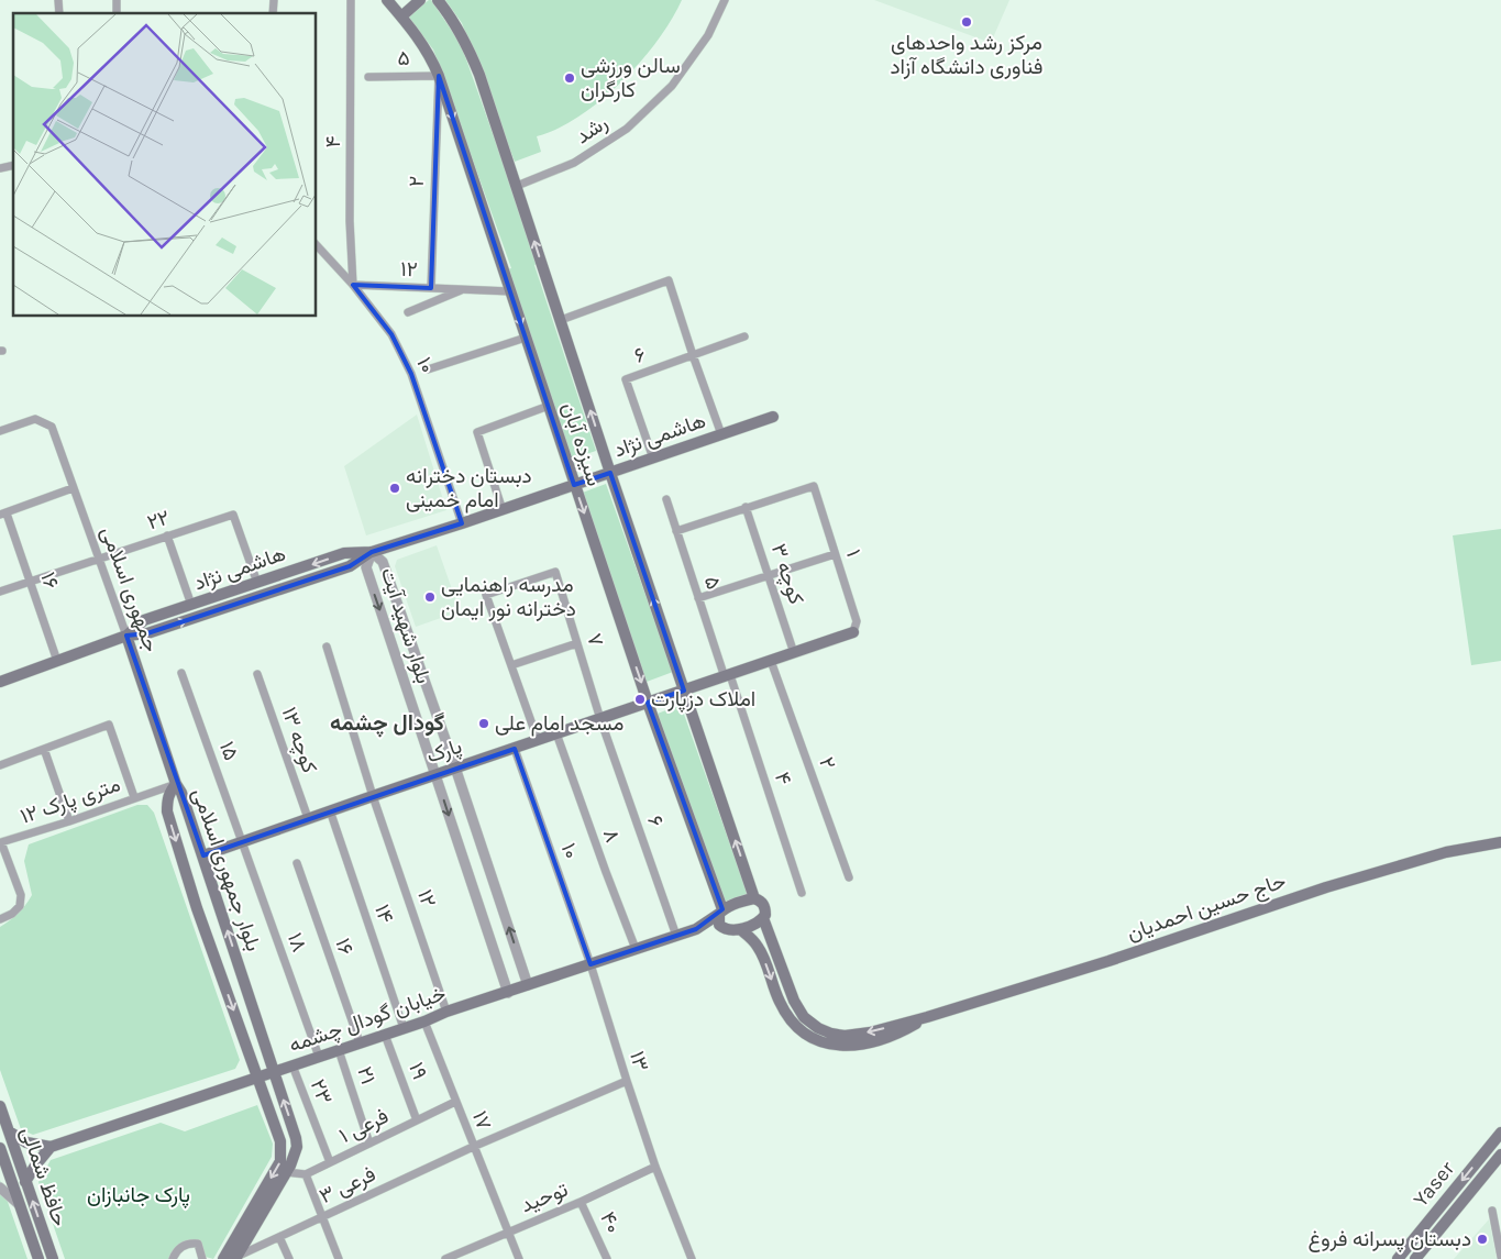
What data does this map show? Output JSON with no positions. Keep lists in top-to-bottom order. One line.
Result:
{"streets":{"main road":["هاشمی نژاد","سیزده آبان","جمهوری اسلامی","پارک","بلوار جمهوری اسلامی","حاج حسین احمدیان","خیابان گودال چشمه","حافظ شمالی","Yaser"],"street":["۵","رشد","۴","۲","۱۲","۶","۱۰","۲۲","۱","کوچه ۳","۱۶","بلوار شهید آیت","۷","کوچه ۱۳","۱۵","۱۲ متری پارک","۸","۱۴","۱۸","۱۳","۱۹","۲۱","۲۳","۱۷","فرعی ۱","فرعی ۳","توحید","۴۰"]},"crossings":[["۵","۴"],["۵","۲"],["۵","سیزده آبان"],["۵","پارک"],["رشد","سیزده آبان"],["۴","۱۲"],["۴","۱۰"],["۴","پارک"],["۲","۱۲"],["۲","سیزده آبان"],["۲","پارک"],["۱۲","۱۰"],["۱۲","سیزده آبان"],["۱۲","پارک"],["۱۲","خیابان گودال چشمه"],["۶","هاشمی نژاد"],["۶","۷"],["۶","پارک"],["۶","خیابان گودال چشمه"],["۱۰","هاشمی نژاد"],["۱۰","سیزده آبان"],["۱۰","پارک"],["۱۰","خیابان گودال چشمه"],["۱۰","۱۳"],["هاشمی نژاد","سیزده آبان"],["هاشمی نژاد","۲۲"],["هاشمی نژاد","۱۶"],["هاشمی نژاد","جمهوری اسلامی"],["هاشمی نژاد","بلوار شهید آیت"],["سیزده آبان","پارک"],["سیزده آبان","حاج حسین احمدیان"],["۲۲","۱۶"],["۲۲","جمهوری اسلامی"],["۱","کوچه ۳"],["۱","پارک"],["کوچه ۳","پارک"],["۱۶","خیابان گودال چشمه"],["جمهوری اسلامی","۱۲ متری پارک"],["جمهوری اسلامی","بلوار جمهوری اسلامی"],["بلوار شهید آیت","پارک"],["بلوار شهید آیت","خیابان گودال چشمه"],["۷","پارک"],["کوچه ۱۳","پارک"],["۱۵","پارک"],["۱۵","۱۸"],["پارک","۸"],["پارک","بلوار جمهوری اسلامی"],["پارک","۱۴"],["پارک","۱۸"],["۱۲ متری پارک","بلوار جمهوری اسلامی"],["۸","خیابان گودال چشمه"],["بلوار جمهوری اسلامی","خیابان گودال چشمه"],["بلوار جمهوری اسلامی","فرعی ۳"],["۱۴","خیابان گودال چشمه"],["۱۸","خیابان گودال چشمه"],["خیابان گودال چشمه","۱۳"],["خیابان گودال چشمه","۱۹"],["خیابان گودال چشمه","۲۱"],["خیابان گودال چشمه","۲۳"],["خیابان گودال چشمه","۱۷"],["۱۳","فرعی ۳"],["۱۳","توحید"],["۱۹","فرعی ۱"],["۲۱","فرعی ۱"],["۲۳","فرعی ۱"],["۱۷","فرعی ۱"],["۱۷","فرعی ۳"],["۱۷","توحید"],["توحید","۴۰"]],"districts":["گودال چشمه"],"parks":["پارک جانبازان"],"places":["مرکز رشد واحدهای فناوری دانشگاه آزاد","سالن ورزشی کارگران","دبستان دخترانه امام خمینی","مدرسه راهنمایی دخترانه نور ایمان","املاک دزپارت","مسجد امام علی","دبستان پسرانه فروغ"]}
